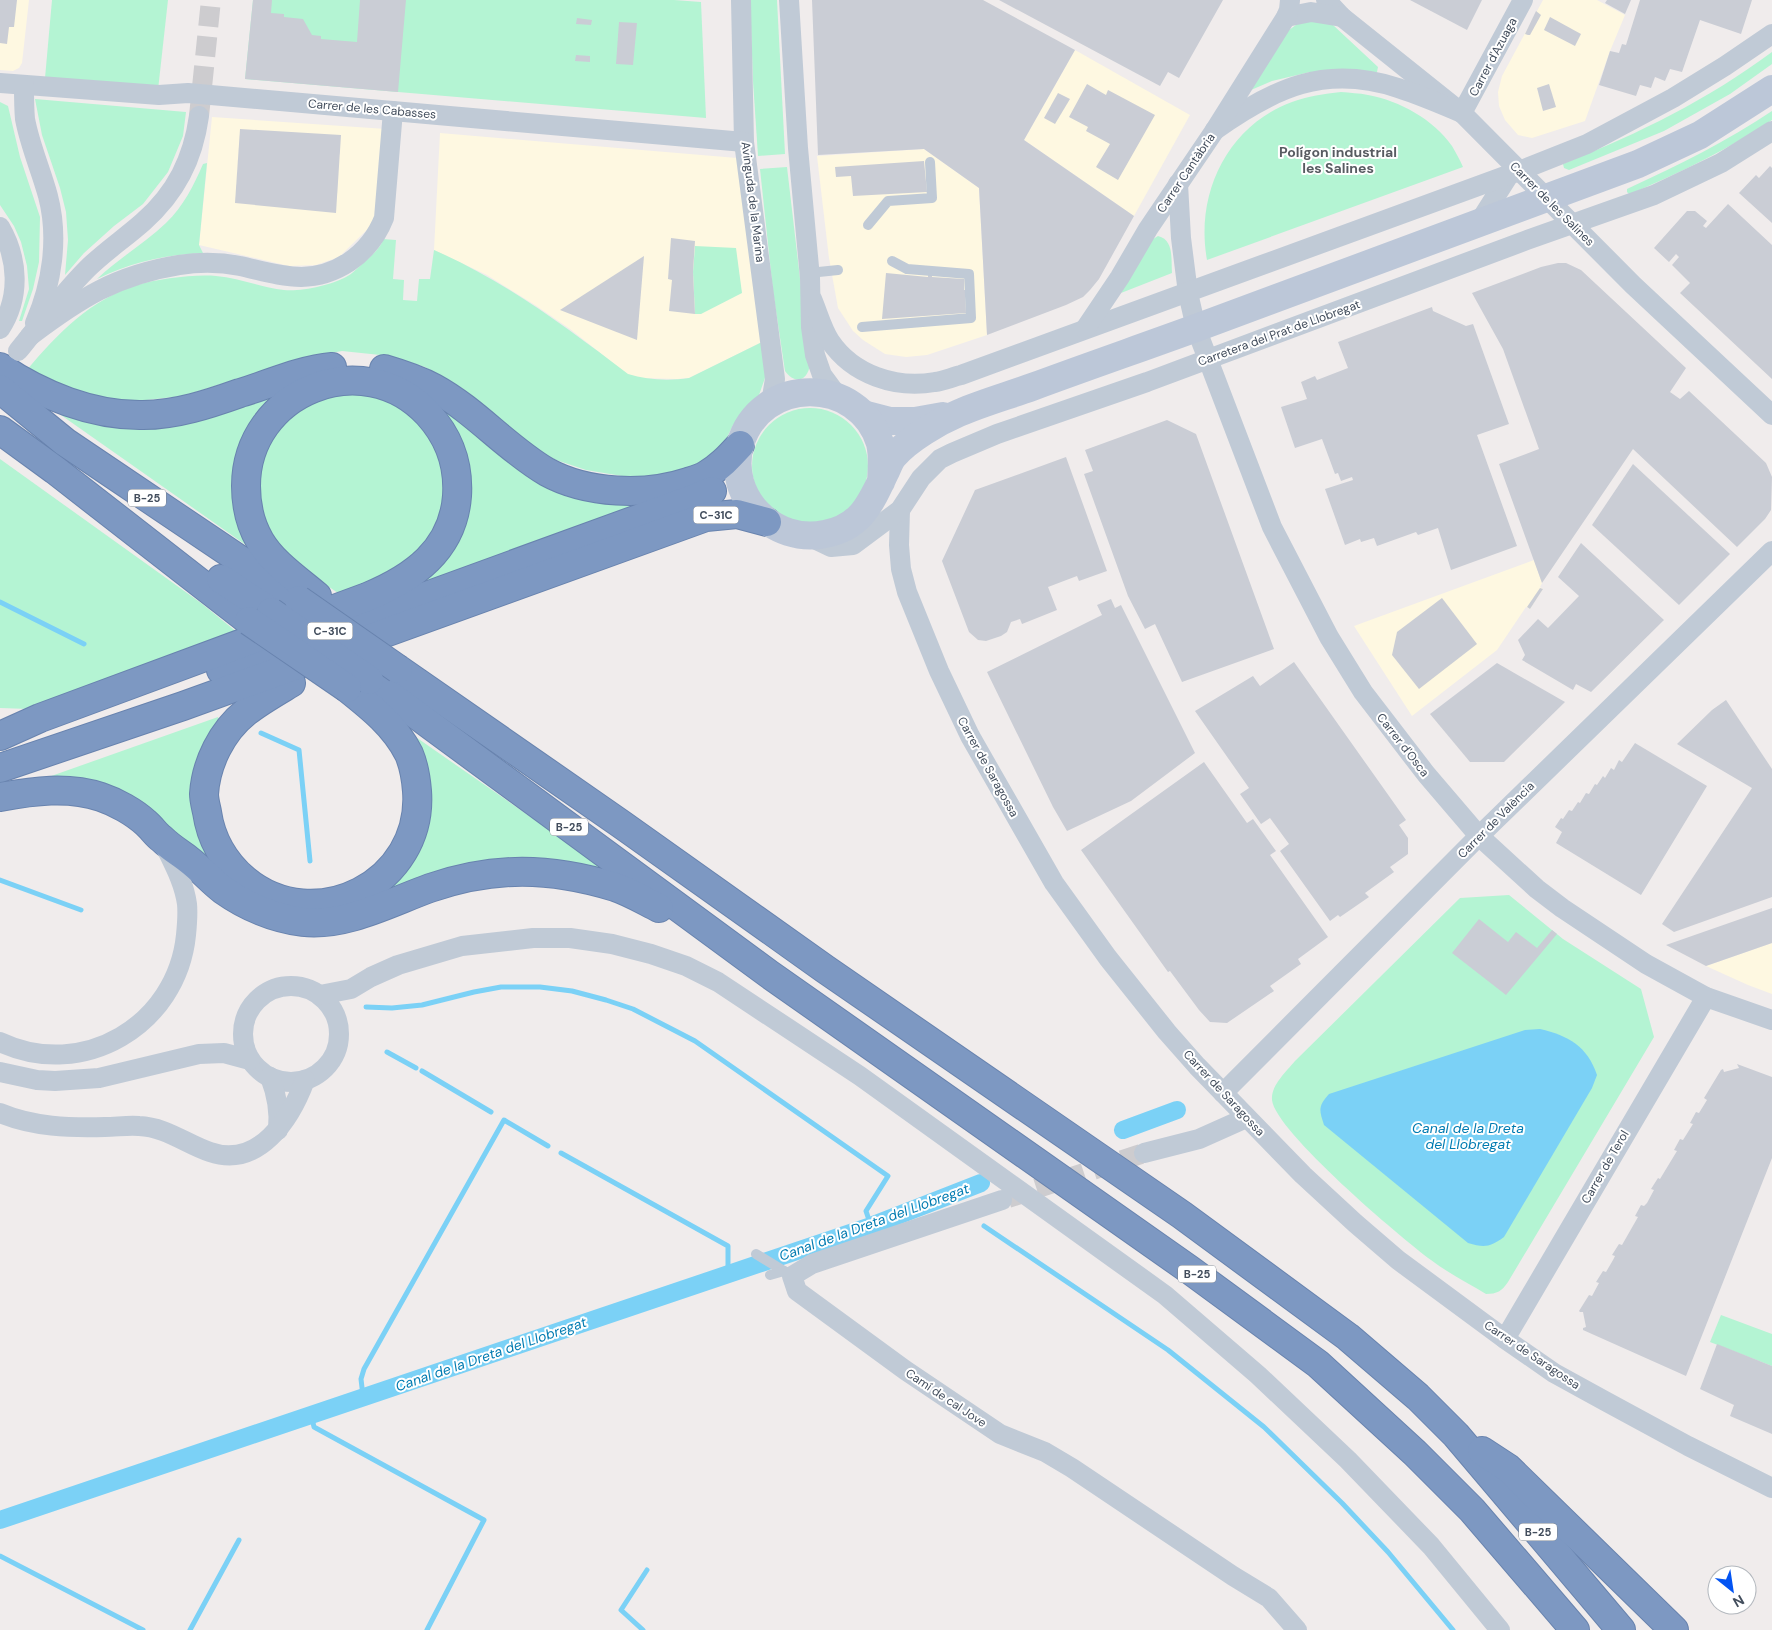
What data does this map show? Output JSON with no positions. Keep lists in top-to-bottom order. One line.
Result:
{"streets":{"highway":["B-25","C-31C"],"street":["Carrer d'Azuaga","Carrer de les Cabasses","Carrer Cantàbria","Avinguda de la Marina","Carrer de les Salines","Carretera del Prat de Llobregat","Carrer d'Osca","Carrer de Saragossa","Carrer de València","Carrer de Terol","Camí de cal Jove"]},"crossings":[["Carrer d'Azuaga","Carrer de les Salines"],["Carrer de les Cabasses","Avinguda de la Marina"],["Carrer Cantàbria","Carrer de les Salines"],["Carrer Cantàbria","Carrer d'Osca"],["Avinguda de la Marina","Carretera del Prat de Llobregat"],["Avinguda de la Marina","C-31C"],["Carrer de les Salines","Carretera del Prat de Llobregat"],["Carretera del Prat de Llobregat","C-31C"],["Carretera del Prat de Llobregat","Carrer d'Osca"],["Carretera del Prat de Llobregat","Carrer de Saragossa"],["Carrer d'Osca","Carrer de València"],["Carrer d'Osca","Carrer de Terol"],["Carrer de Saragossa","Carrer de València"],["Carrer de Saragossa","Carrer de Terol"]],"districts":["Polígon industrial les Salines"],"water":["Canal de la Dreta del Llobregat"],"north":"bottom right"}
